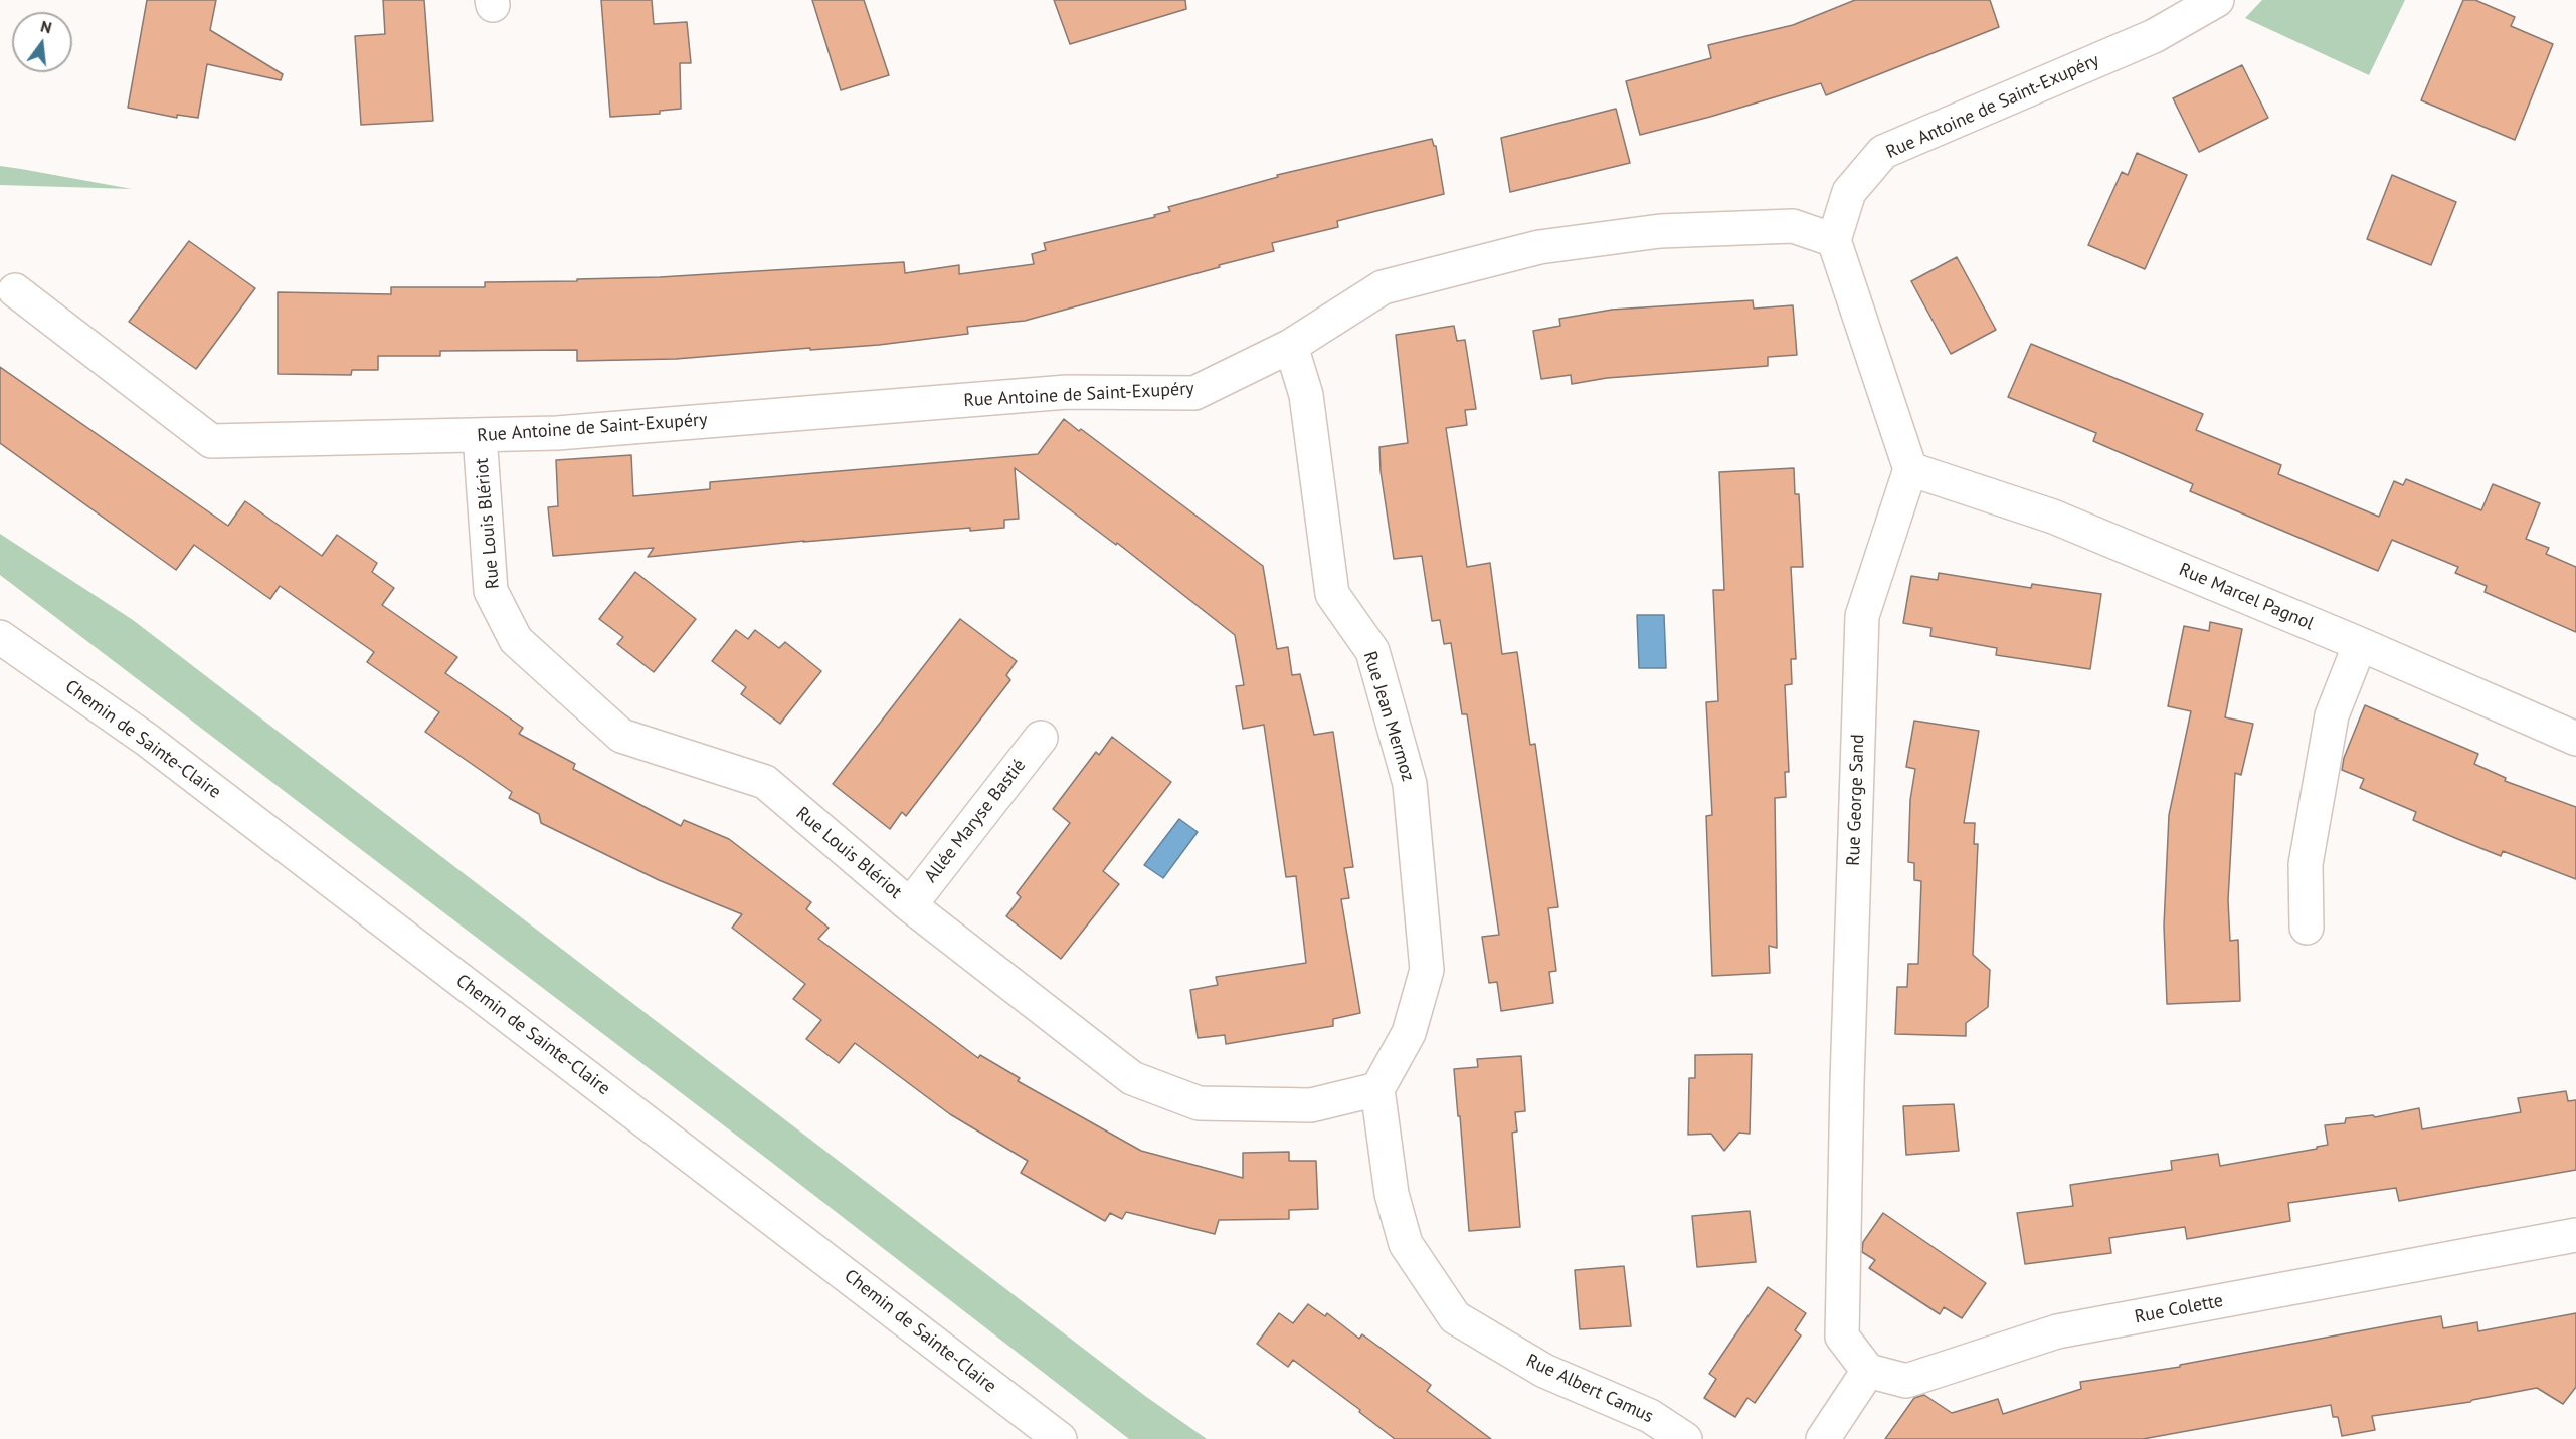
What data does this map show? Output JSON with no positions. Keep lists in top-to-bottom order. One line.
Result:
{"streets":{"street":["Rue Antoine de Saint-Exupéry","Rue Louis Blériot","Rue Marcel Pagnol","Rue Jean Mermoz","Chemin de Sainte-Claire","Rue George Sand","Allée Maryse Bastié","Rue Colette","Rue Albert Camus"]},"crossings":[["Rue Antoine de Saint-Exupéry","Rue Louis Blériot"],["Rue Antoine de Saint-Exupéry","Rue Jean Mermoz"],["Rue Louis Blériot","Rue Jean Mermoz"],["Rue Louis Blériot","Allée Maryse Bastié"],["Rue Louis Blériot","Rue Albert Camus"],["Rue Marcel Pagnol","Rue George Sand"],["Rue Jean Mermoz","Rue Albert Camus"],["Rue George Sand","Rue Colette"]],"north":"top"}
